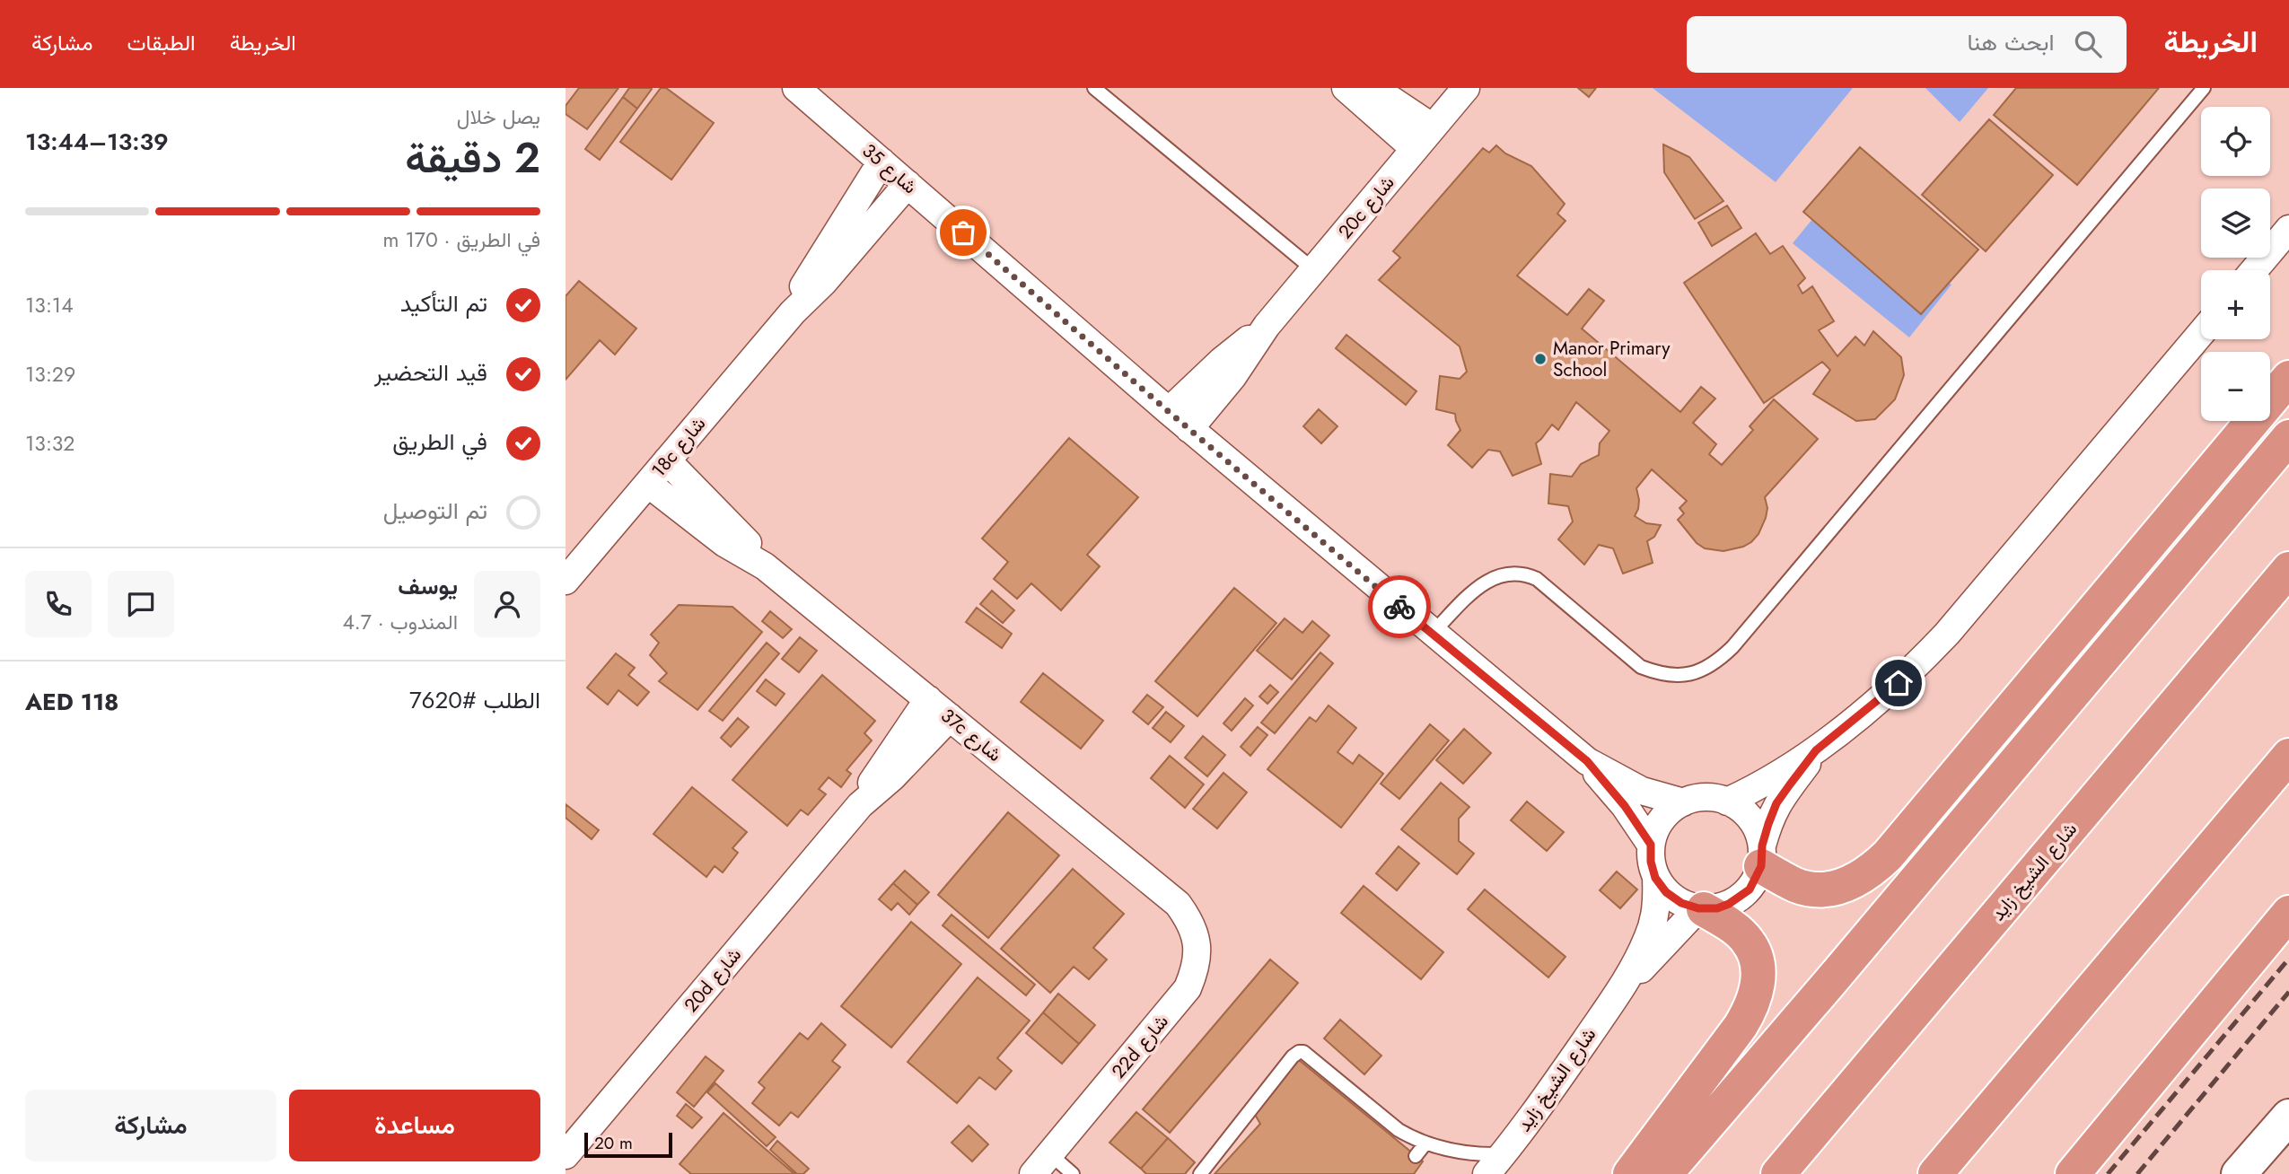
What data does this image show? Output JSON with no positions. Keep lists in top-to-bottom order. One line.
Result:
{"streets":{"highway":["شارع الشيخ زايد"],"street":["شارع 35","20c شارع","18c شارع","37c شارع","20d شارع","22d شارع"]},"crossings":[["شارع 35","20c شارع"],["شارع 35","18c شارع"],["18c شارع","37c شارع"],["37c شارع","20d شارع"],["37c شارع","22d شارع"]],"places":["Manor Primary School"],"scale_bar":"20 m","page":{"header":"الخريطة","search":"ابحث هنا","nav":["الخريطة","الطبقات","مشاركة"],"heading":["2 دقيقة","يصل خلال","13:39–13:44"],"panel":["يوسف","المندوب · 4.7","الطلب #7620","AED 118"],"map_buttons":["+","−"],"bar":"في الطريق · 170 m","list":[["تم التأكيد","13:14"],["قيد التحضير","13:29"],["في الطريق","13:32"],"تم التوصيل"],"buttons":["مساعدة","مشاركة"],"scale":"20 m"}}
